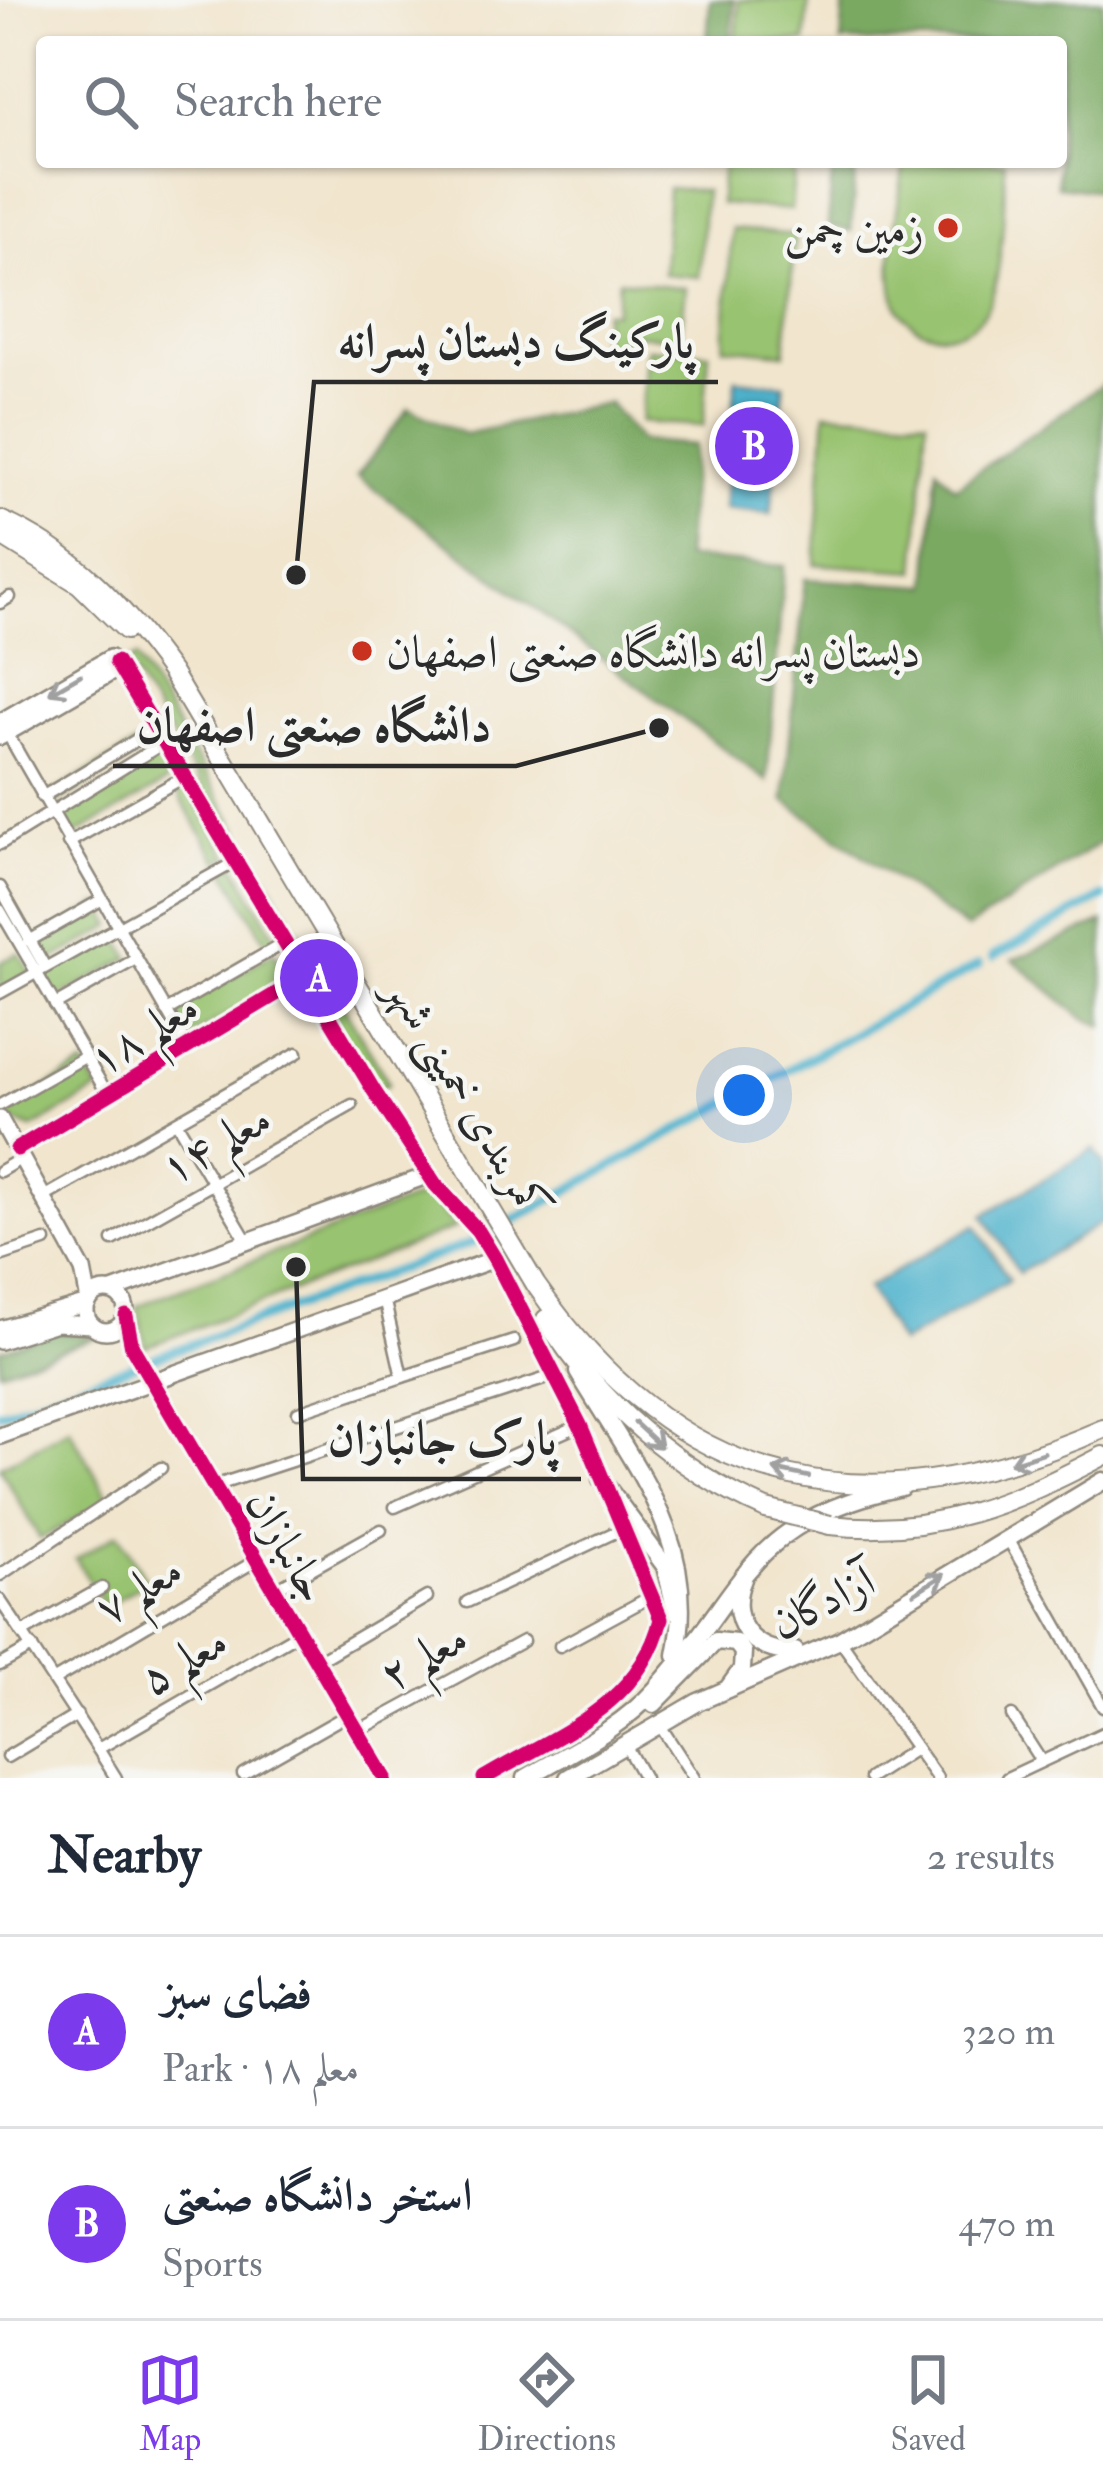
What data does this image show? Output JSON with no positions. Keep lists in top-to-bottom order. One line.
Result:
{"streets":{"highway":["کمربندی خمینی شهر"],"main road":["آزادگان"],"street":["معلم ۱۸","معلم ۱۴","جانبازان","معلم ۷","معلم ۲","معلم ۵"]},"crossings":[["کمربندی خمینی شهر","آزادگان"],["جانبازان","معلم ۷"],["جانبازان","معلم ۲"],["جانبازان","معلم ۵"]],"places":["زمین چمن","پارکینگ دبستان پسرانه","دبستان پسرانه دانشگاه صنعتی اصفهان","دانشگاه صنعتی اصفهان","پارک جانبازان"],"page":{"search":"Search here","pins":["B","A"],"heading":["Nearby","2 results"],"list":[{"mark":"A","name":"فضای سبز","note":"Park · معلم ۱۸","value":"320 m"},{"mark":"B","name":"استخر دانشگاه صنعتی","note":"Sports","value":"470 m"}],"nav":["Map","Directions","Saved"]}}
